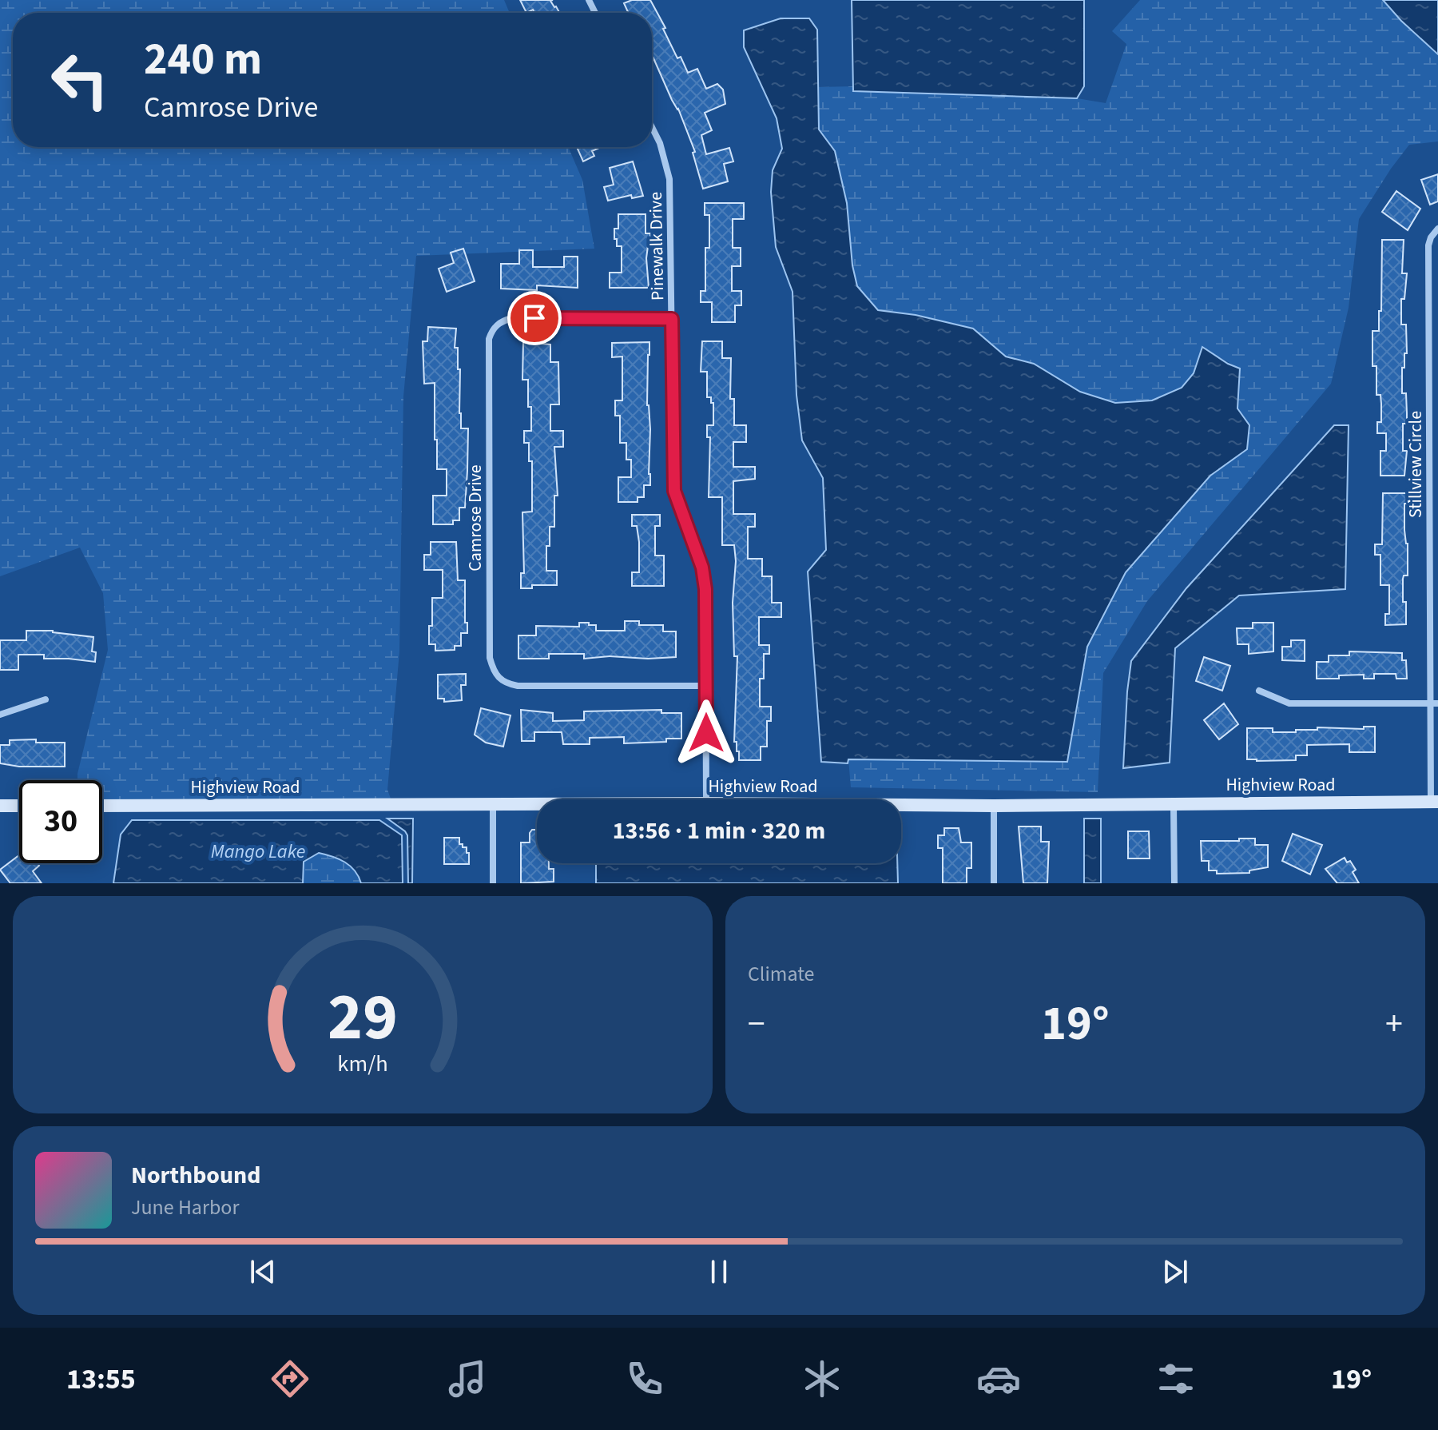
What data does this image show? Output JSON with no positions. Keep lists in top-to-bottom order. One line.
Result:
{"streets":{"street":["Pinewalk Drive","Stillview Circle","Camrose Drive","Highview Road"]},"crossings":[["Pinewalk Drive","Camrose Drive"],["Stillview Circle","Highview Road"]],"water":["Mango Lake"],"page":{"turn":["240 m","Camrose Drive"],"limit":"30","trip":"13:56 · 1 min · 320 m","tile":"Climate","heat":["−","19°","+"],"song":["Northbound","June Harbor"],"tabs":["13:55","19°"],"gauge":["29","km/h"]}}
